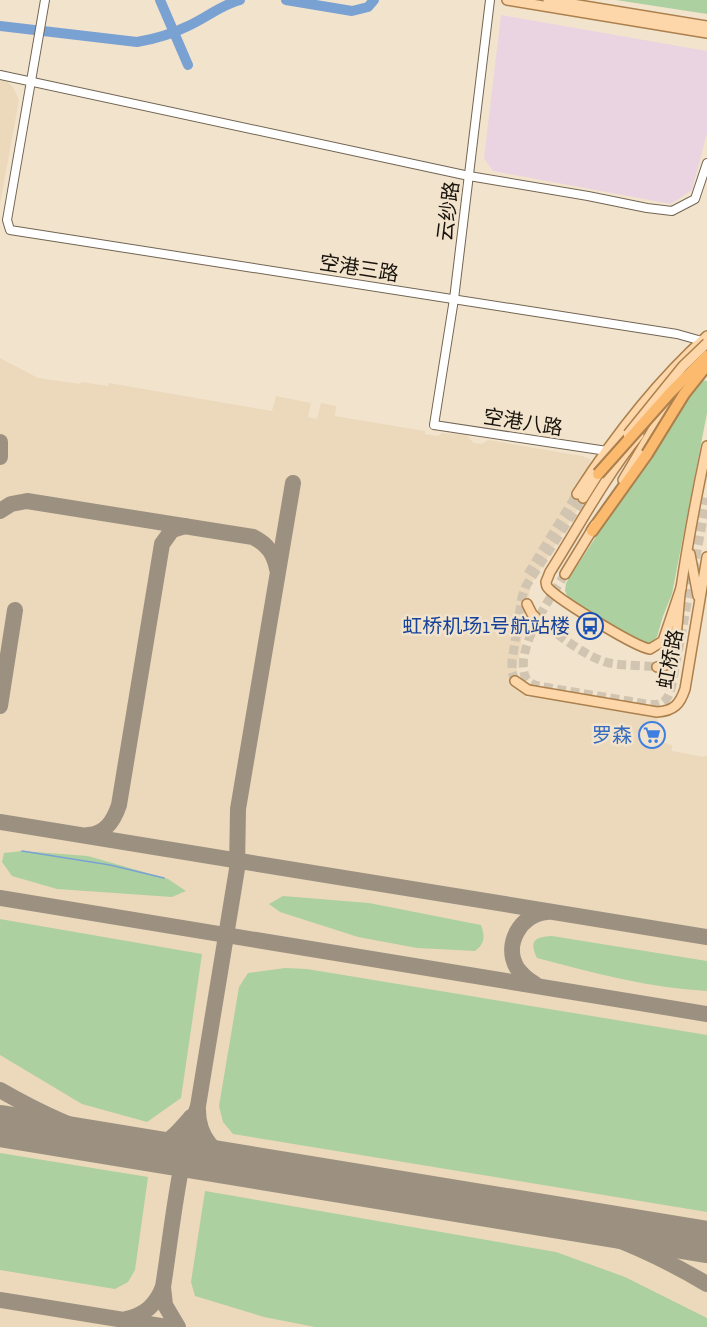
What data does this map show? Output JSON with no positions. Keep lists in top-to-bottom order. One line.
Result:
{"streets":{"main road":["虹桥路"],"street":["云纱路","空港三路","空港八路"]},"crossings":[["云纱路","空港三路"],["云纱路","空港八路"]],"places":{"bus stop":["虹桥机场1号航站楼"],"supermarket":["罗森"]}}
